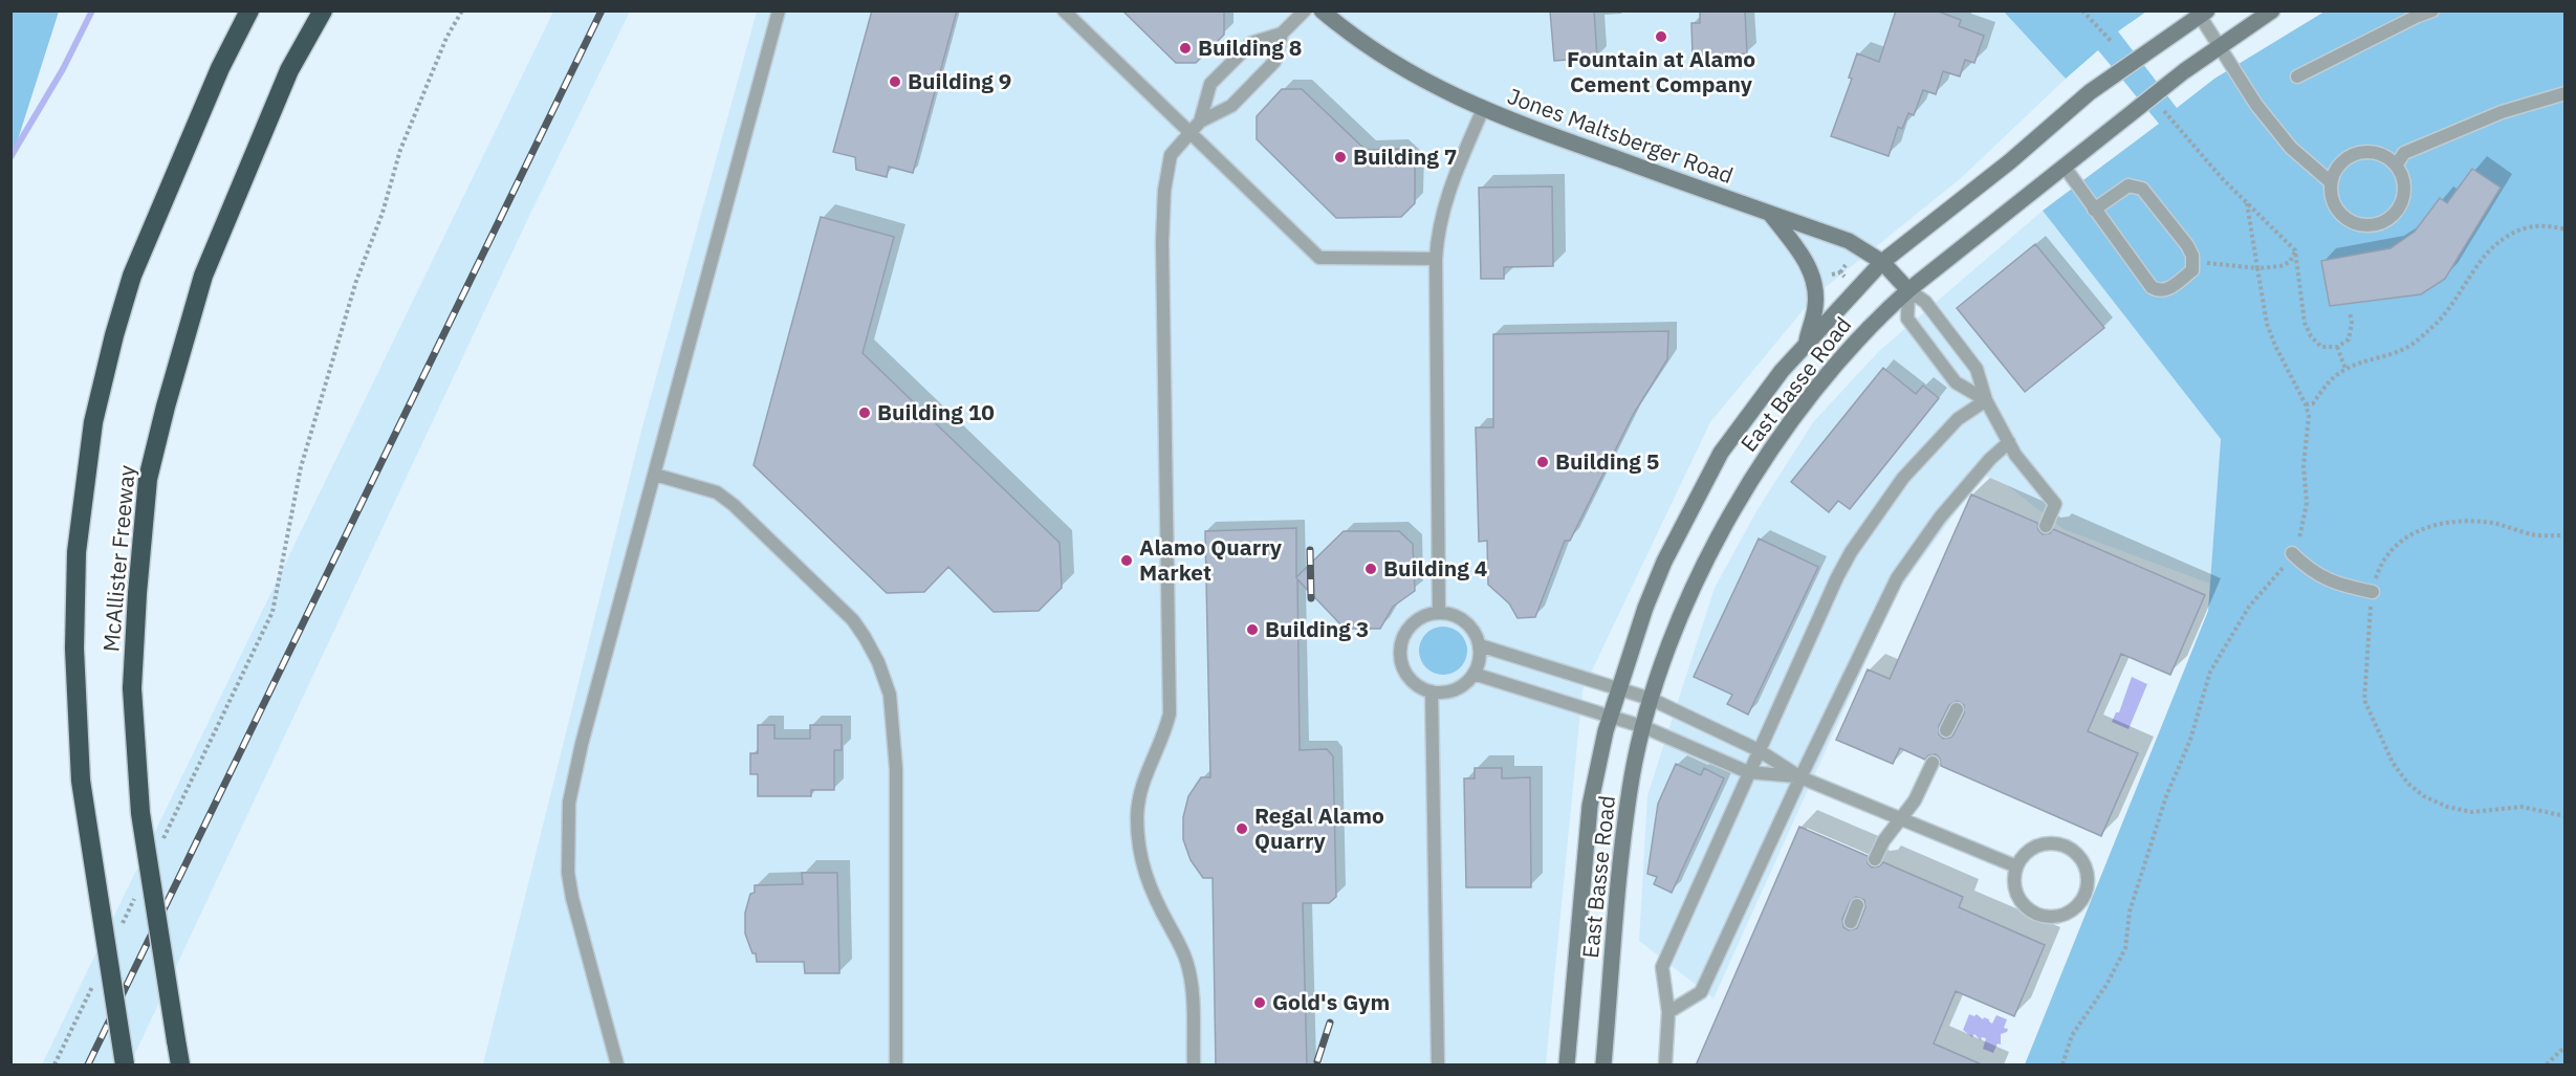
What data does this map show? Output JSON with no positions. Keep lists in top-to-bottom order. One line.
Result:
{"streets":{"highway":["McAllister Freeway"],"main road":["Jones Maltsberger Road","East Basse Road"]},"crossings":[["Jones Maltsberger Road","East Basse Road"]],"places":["Fountain at Alamo Cement Company","Building 8","Building 9","Building 7","Building 10","Building 5","Alamo Quarry Market","Building 4","Building 3","Regal Alamo Quarry","Gold's Gym"]}
